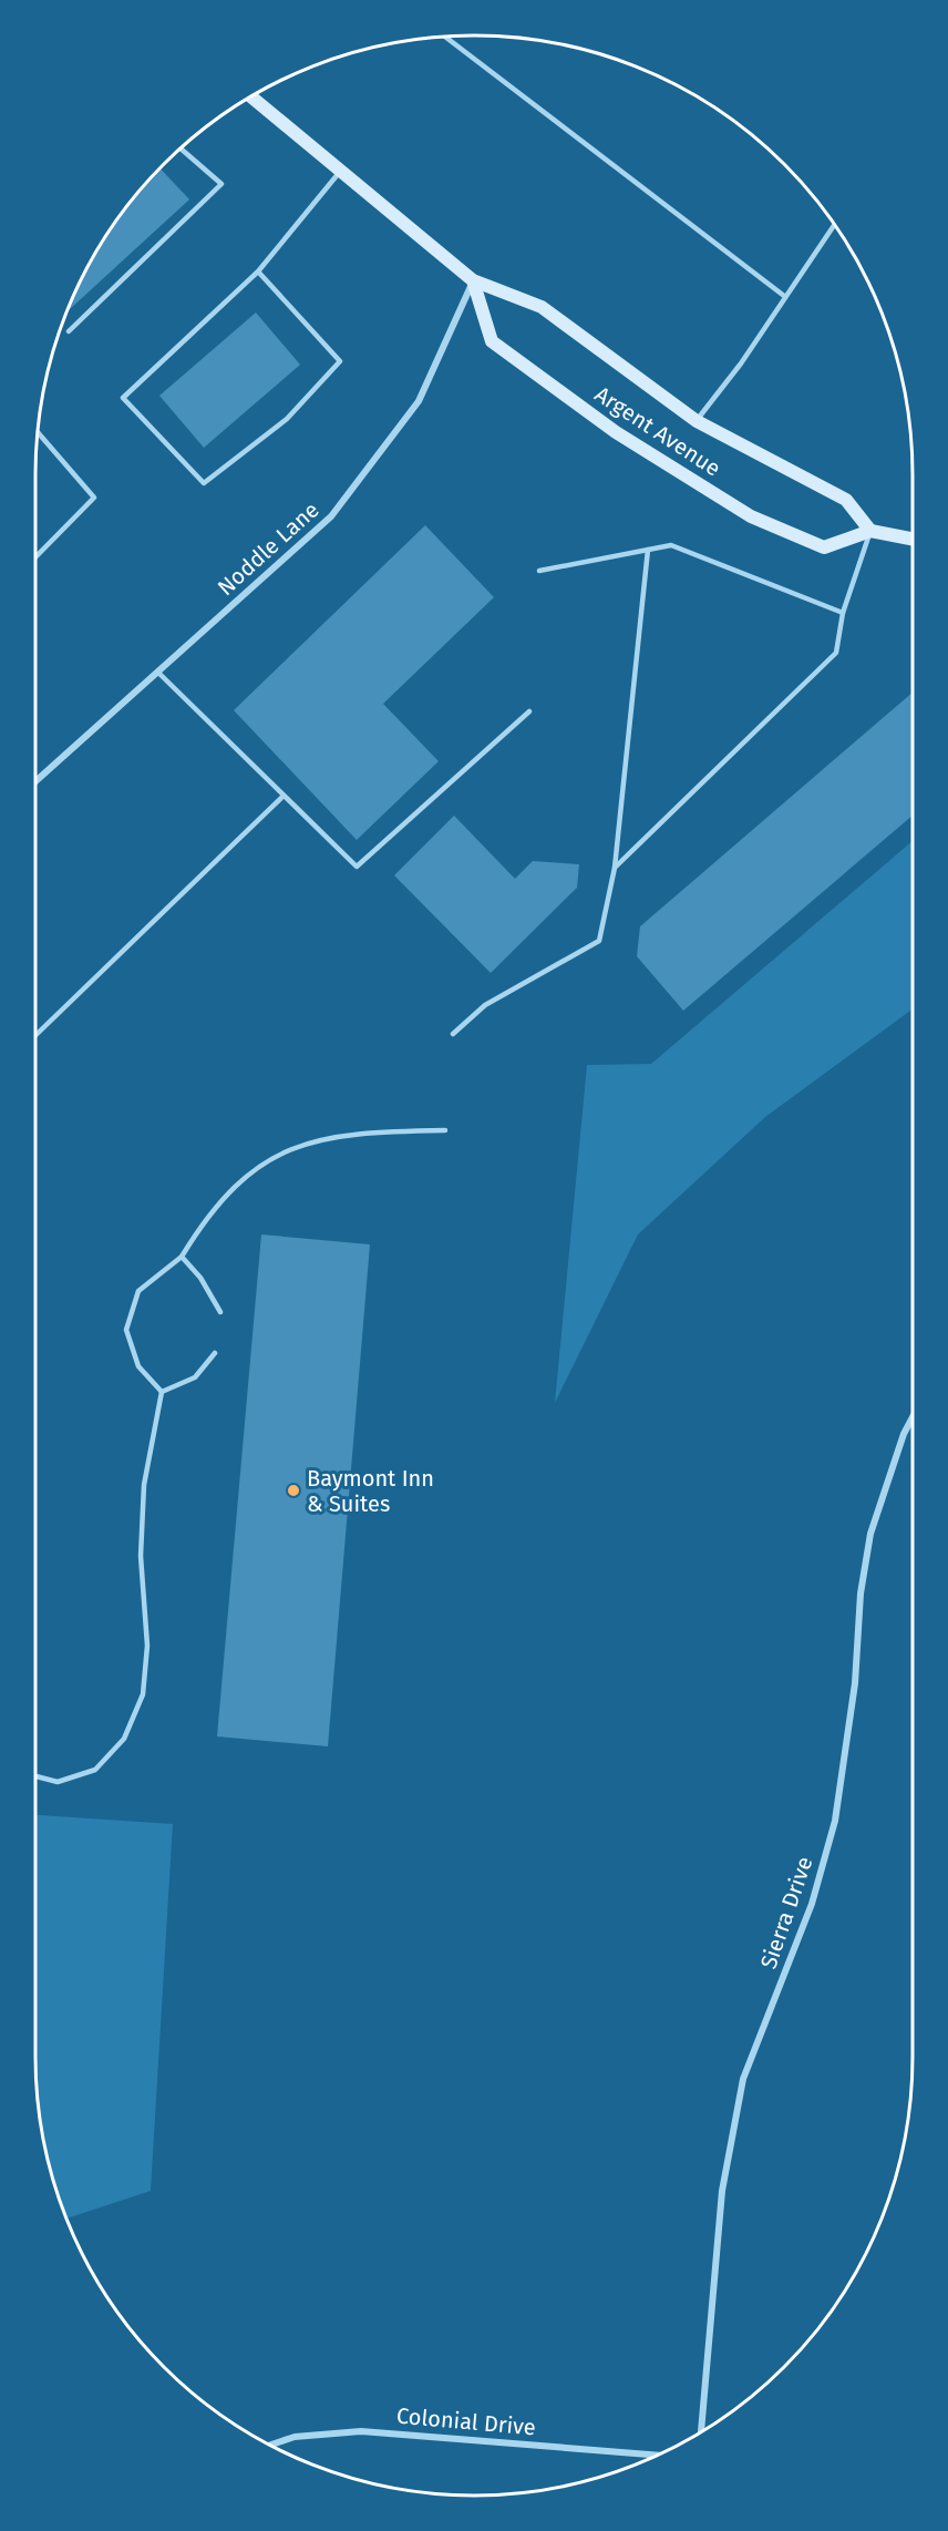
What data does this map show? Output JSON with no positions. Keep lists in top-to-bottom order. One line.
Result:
{"streets":{"street":["Argent Avenue","Noddle Lane","Sierra Drive","Colonial Drive"]},"crossings":[["Argent Avenue","Noddle Lane"]],"places":["Baymont Inn & Suites"]}
